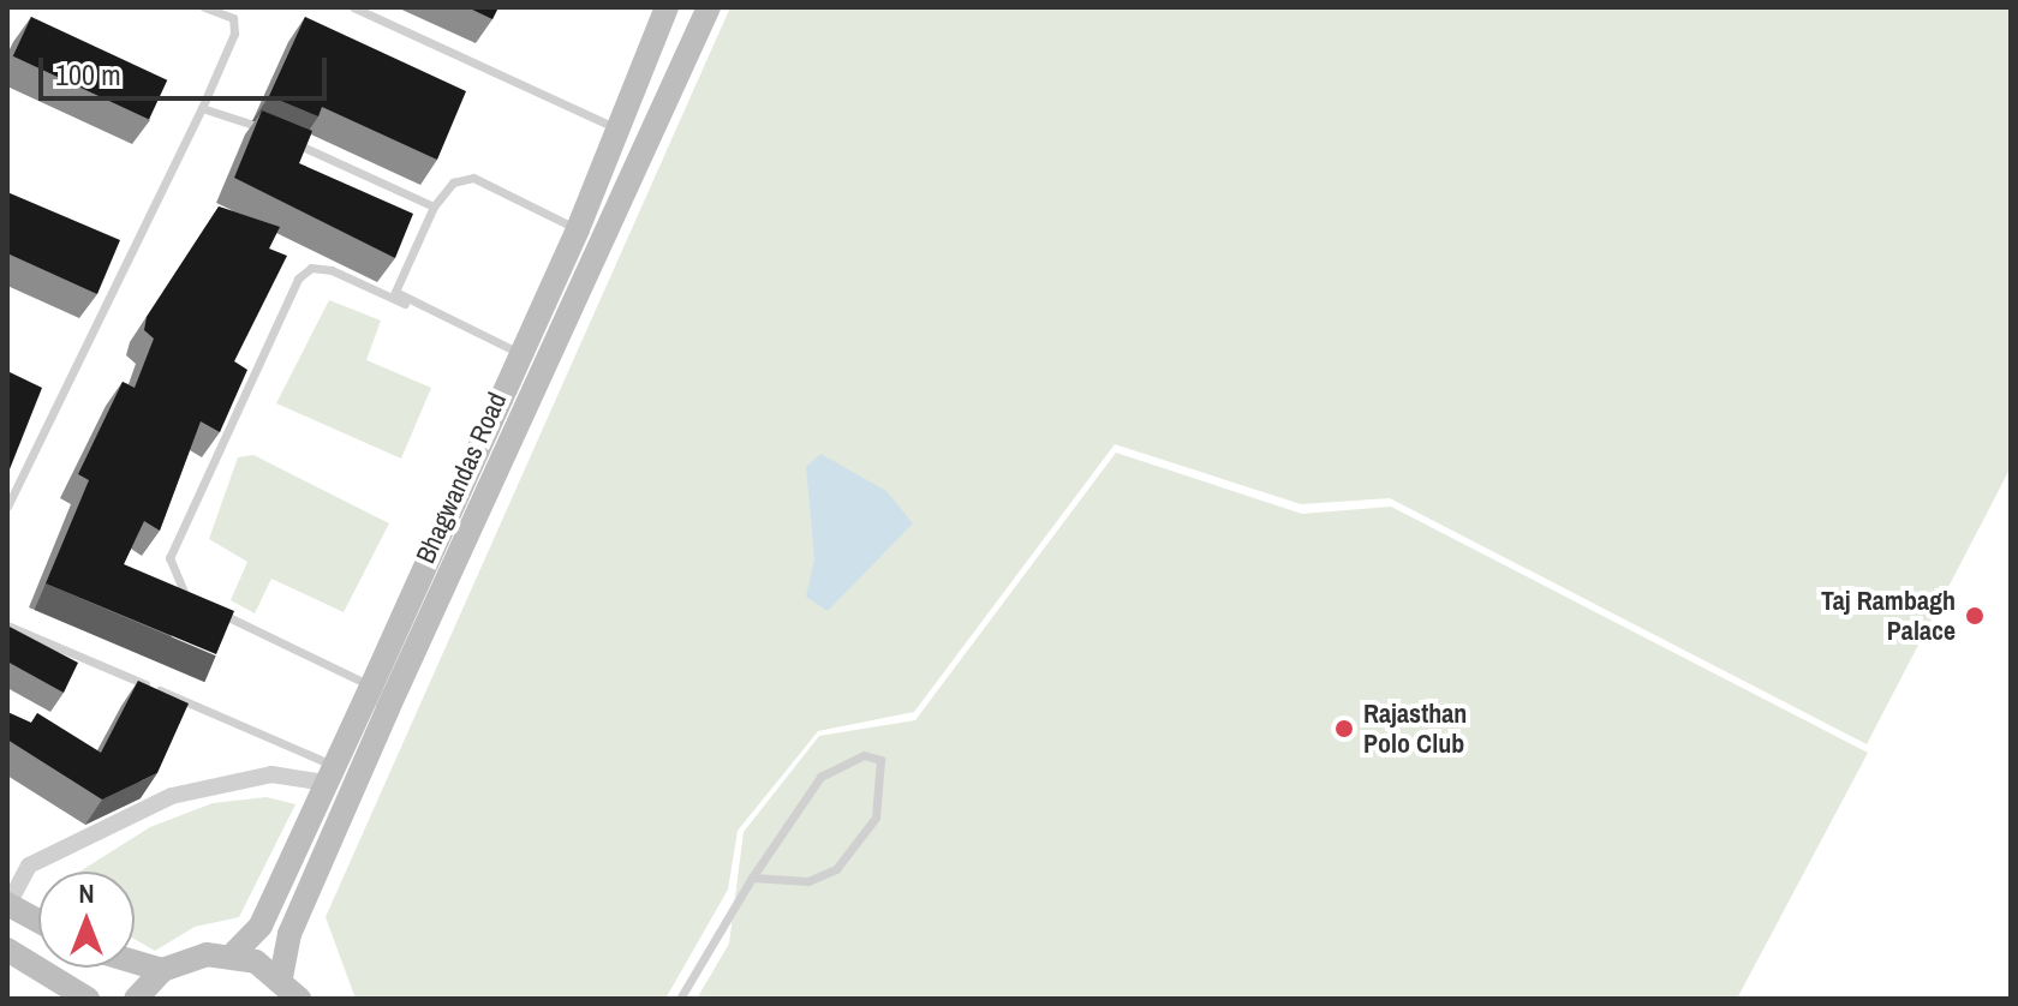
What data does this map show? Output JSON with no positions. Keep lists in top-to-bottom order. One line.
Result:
{"streets":{"street":["Bhagwandas Road"]},"places":["Taj Rambagh Palace","Rajasthan Polo Club"],"scale_bar":"100 m","north":"top"}
